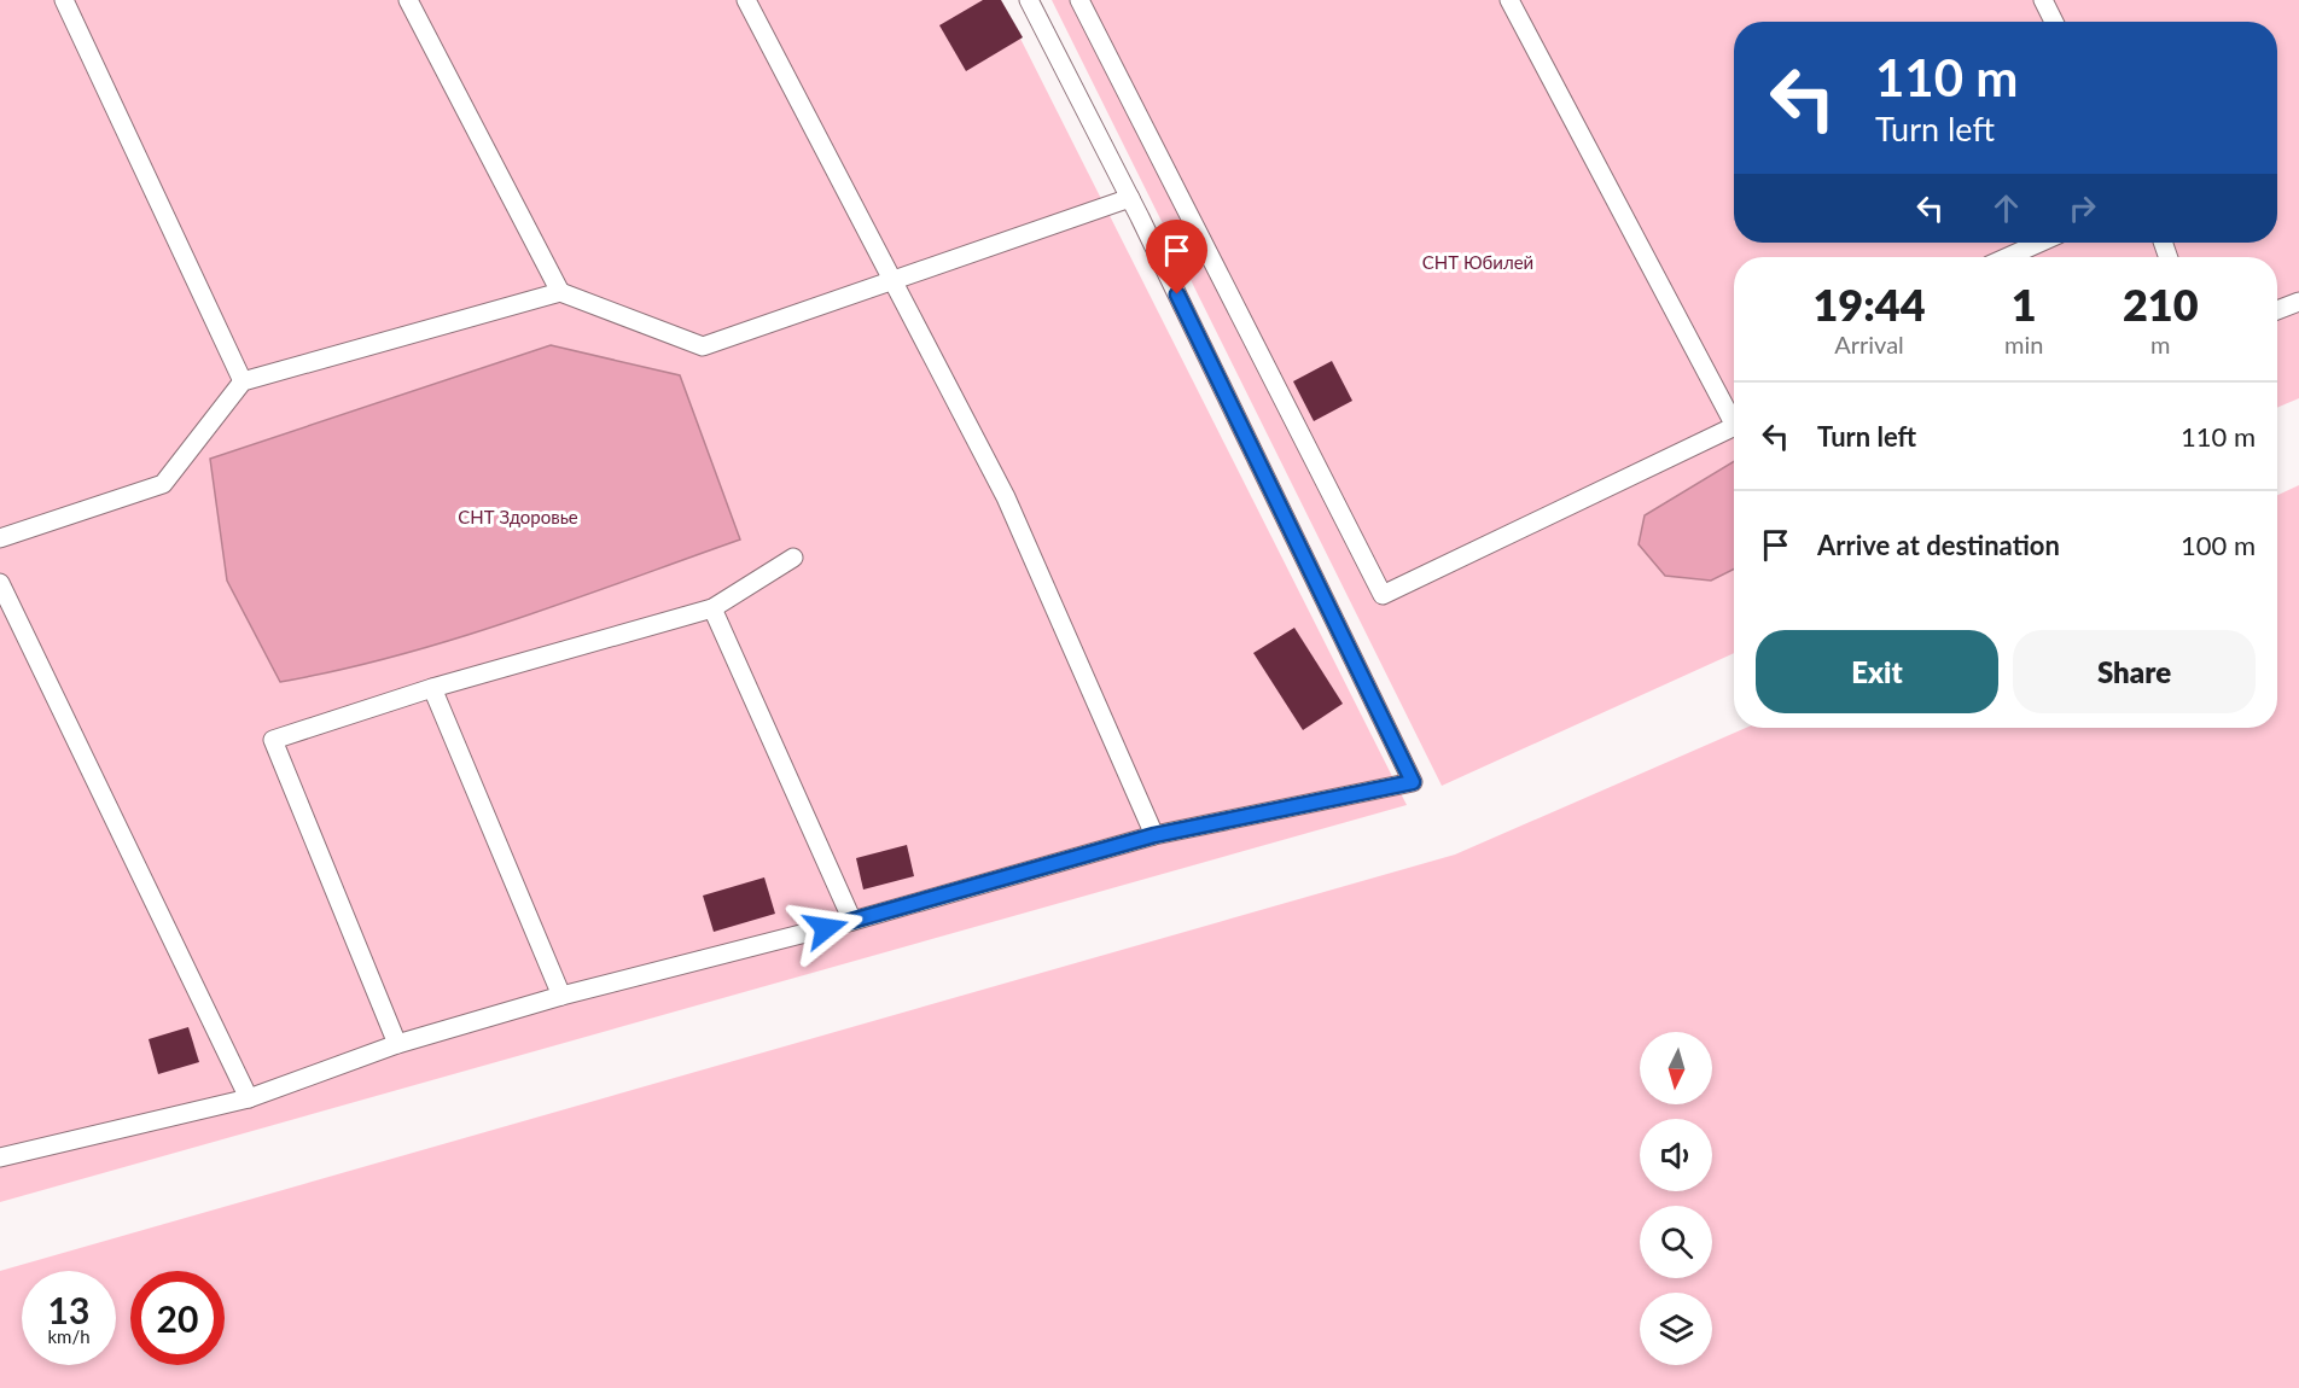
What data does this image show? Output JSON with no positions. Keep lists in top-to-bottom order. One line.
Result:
{"parks":["СНТ Юбилей","СНТ Здоровье"],"north":"bottom","page":{"turn":["110 m","Turn left"],"eta":["19:44","Arrival","1","min","210","m"],"list":[{"name":"Turn left","value":"110 m"},{"name":"Arrive at destination","value":"100 m"}],"buttons":["Exit","Share"],"speed":"13 km/h","limit":"20"}}
